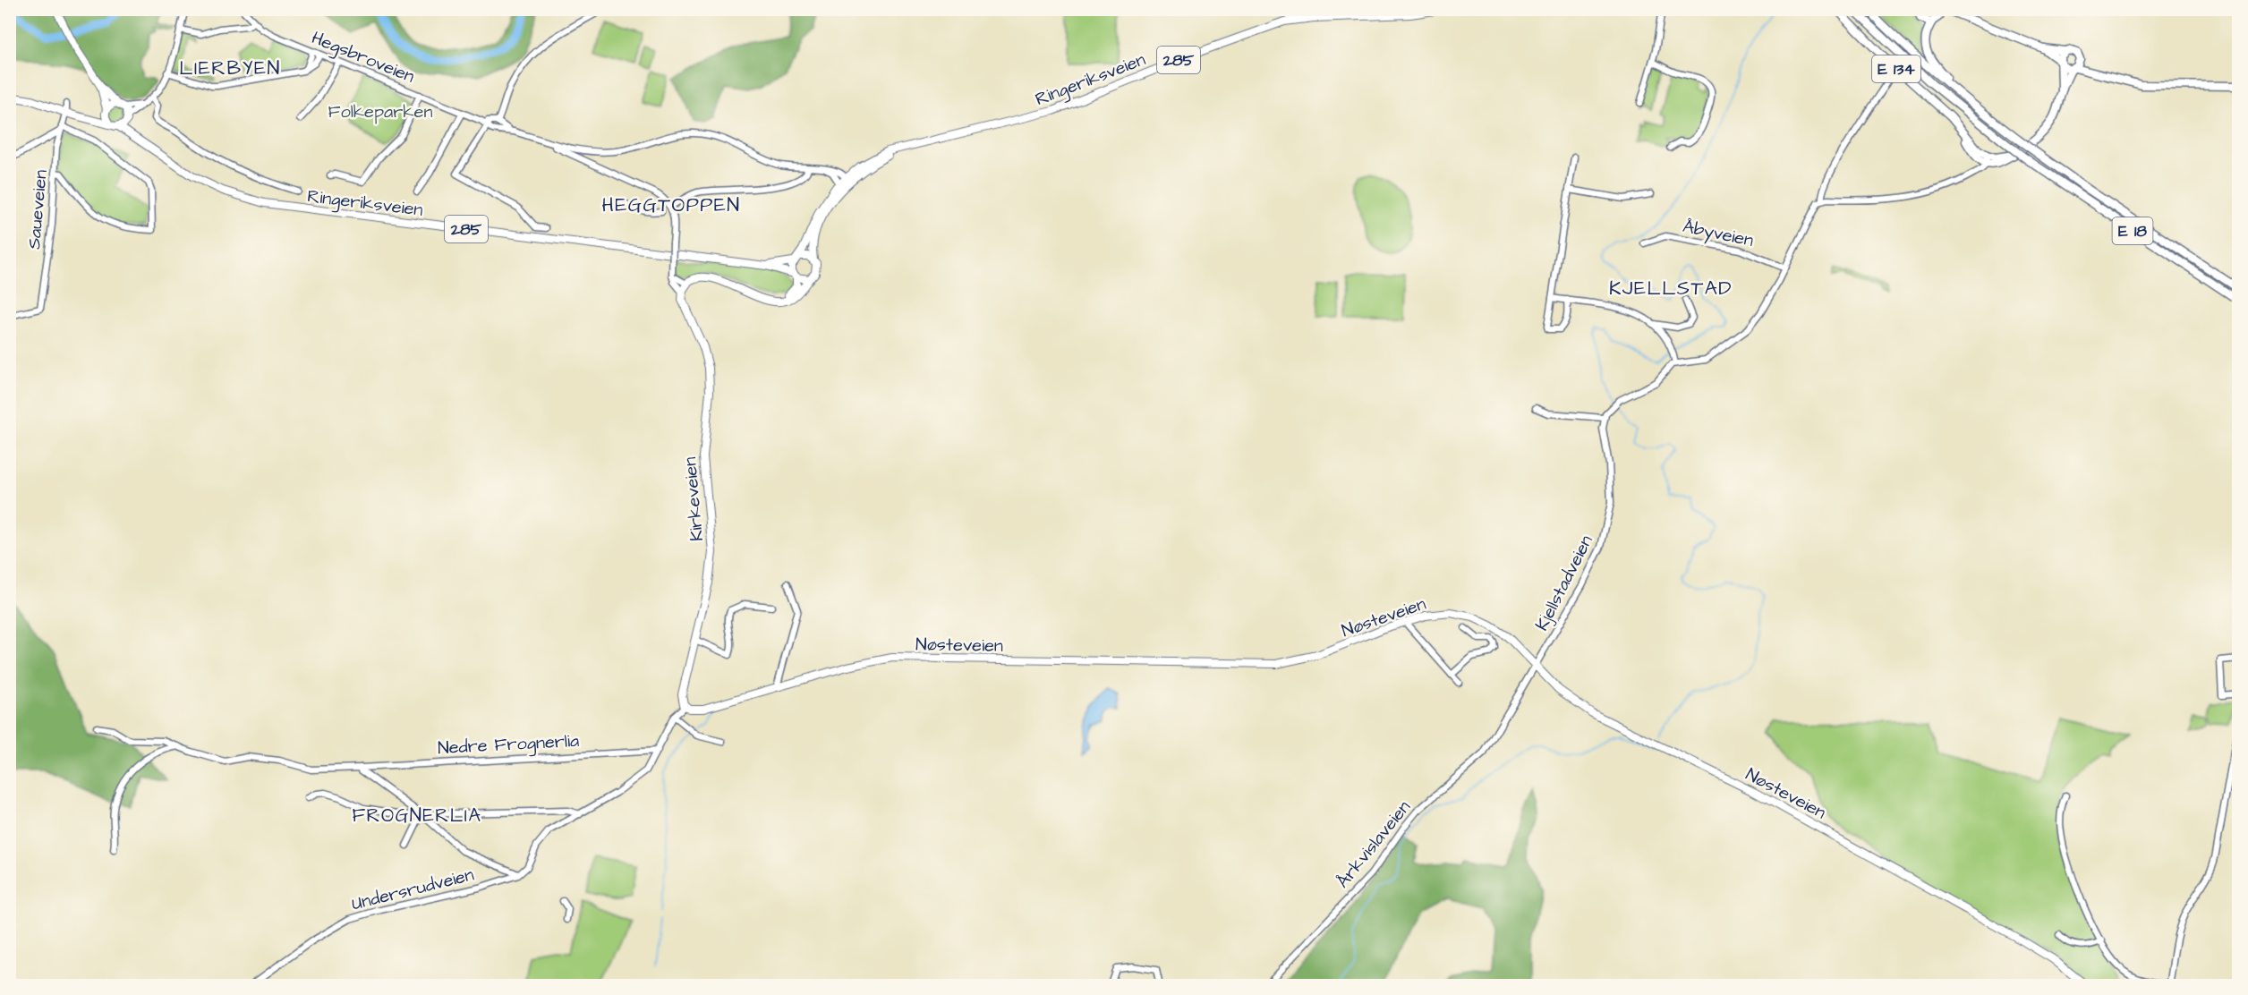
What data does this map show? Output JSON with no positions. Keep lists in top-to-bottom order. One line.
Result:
{"streets":{"highway":["E 134","E 18"],"main road":["285","Ringeriksveien","Kirkeveien","Nøsteveien"],"street":["Hegsbroveien","Saueveien","Åbyveien","Kjellstadveien","Nedre Frognerlia","Årkvislaveien","Undersrudveien"]},"crossings":[["Hegsbroveien","Ringeriksveien"],["285","Ringeriksveien"],["Ringeriksveien","Saueveien"],["Kirkeveien","Nøsteveien"],["Kjellstadveien","Nøsteveien"],["Kjellstadveien","Årkvislaveien"],["Nøsteveien","Årkvislaveien"]],"districts":["LIERBYEN","HEGGTOPPEN","KJELLSTAD","FROGNERLIA"],"parks":["Folkeparken"]}
